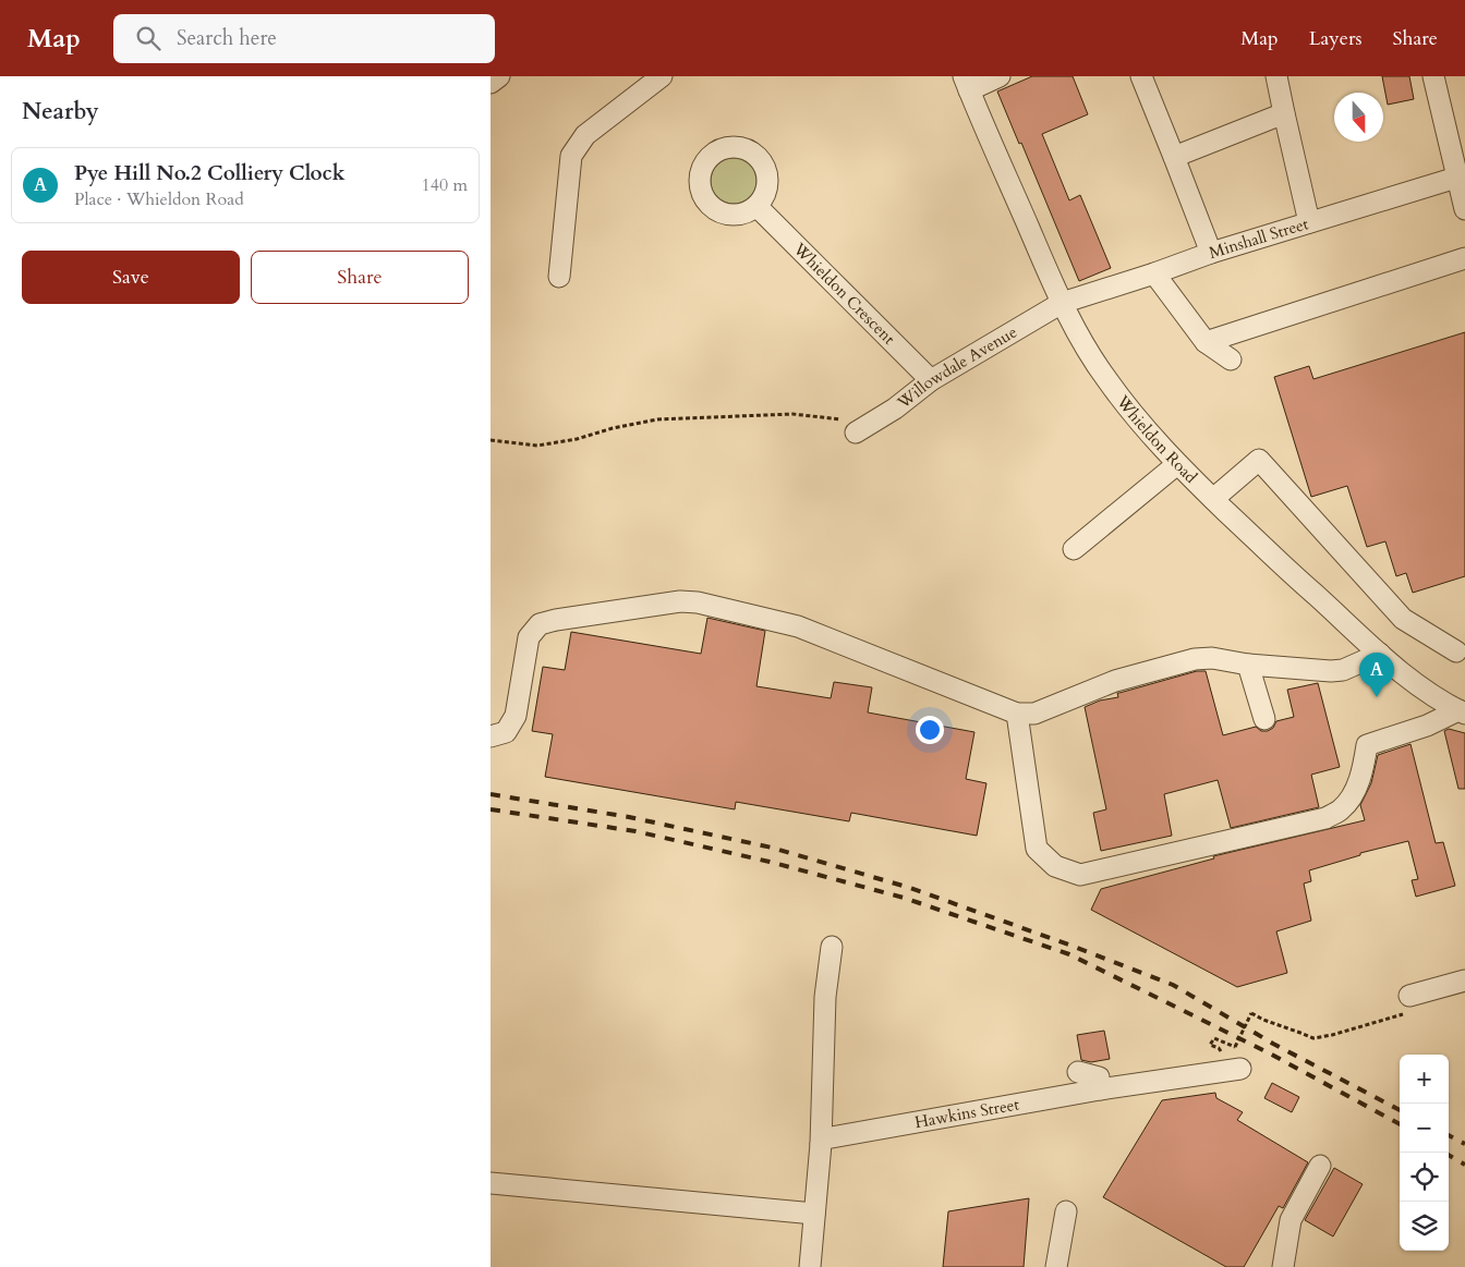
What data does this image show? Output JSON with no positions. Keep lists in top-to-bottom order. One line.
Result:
{"streets":{"street":["Minshall Street","Whieldon Crescent","Willowdale Avenue","Whieldon Road","Hawkins Street"]},"crossings":[["Minshall Street","Willowdale Avenue"],["Minshall Street","Whieldon Road"],["Whieldon Crescent","Willowdale Avenue"],["Willowdale Avenue","Whieldon Road"]],"north":"bottom","page":{"header":"Map","search":"Search here","nav":["Map","Layers","Share"],"heading":"Nearby","list":[{"mark":"A","name":"Pye Hill No.2 Colliery Clock","note":"Place · Whieldon Road","value":"140 m"}],"buttons":["Save","Share"],"pins":"A","map_buttons":["+","−"]}}
